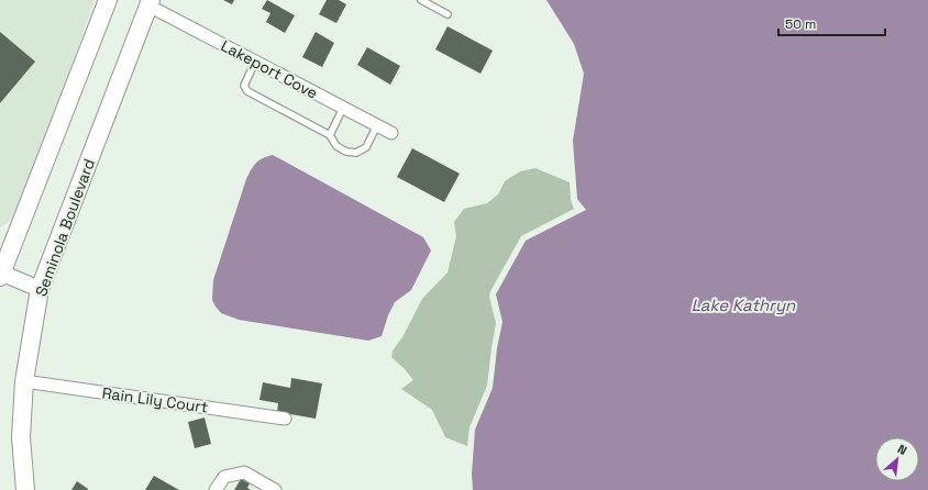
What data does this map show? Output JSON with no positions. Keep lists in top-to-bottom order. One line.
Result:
{"streets":{"main road":["Seminola Boulevard"],"street":["Lakeport Cove","Rain Lily Court"]},"crossings":[["Lakeport Cove","Seminola Boulevard"],["Seminola Boulevard","Rain Lily Court"]],"water":["Lake Kathryn"],"scale_bar":"50 m","north":"top right"}
